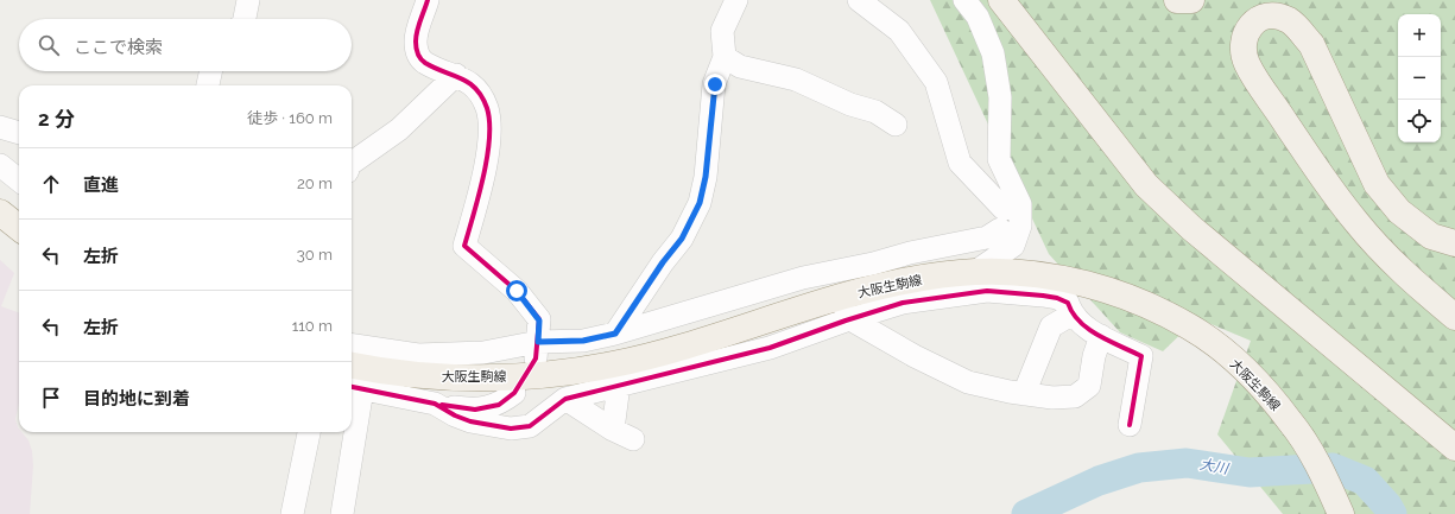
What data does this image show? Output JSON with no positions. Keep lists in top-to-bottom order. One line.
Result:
{"streets":{"main road":["大阪生駒線"]},"water":["大川"],"page":{"map_buttons":["+","−"],"search":"ここで検索","heading":["2 分","徒歩 · 160 m"],"list":[["直進","20 m"],["左折","30 m"],["左折","110 m"],"目的地に到着"]}}
